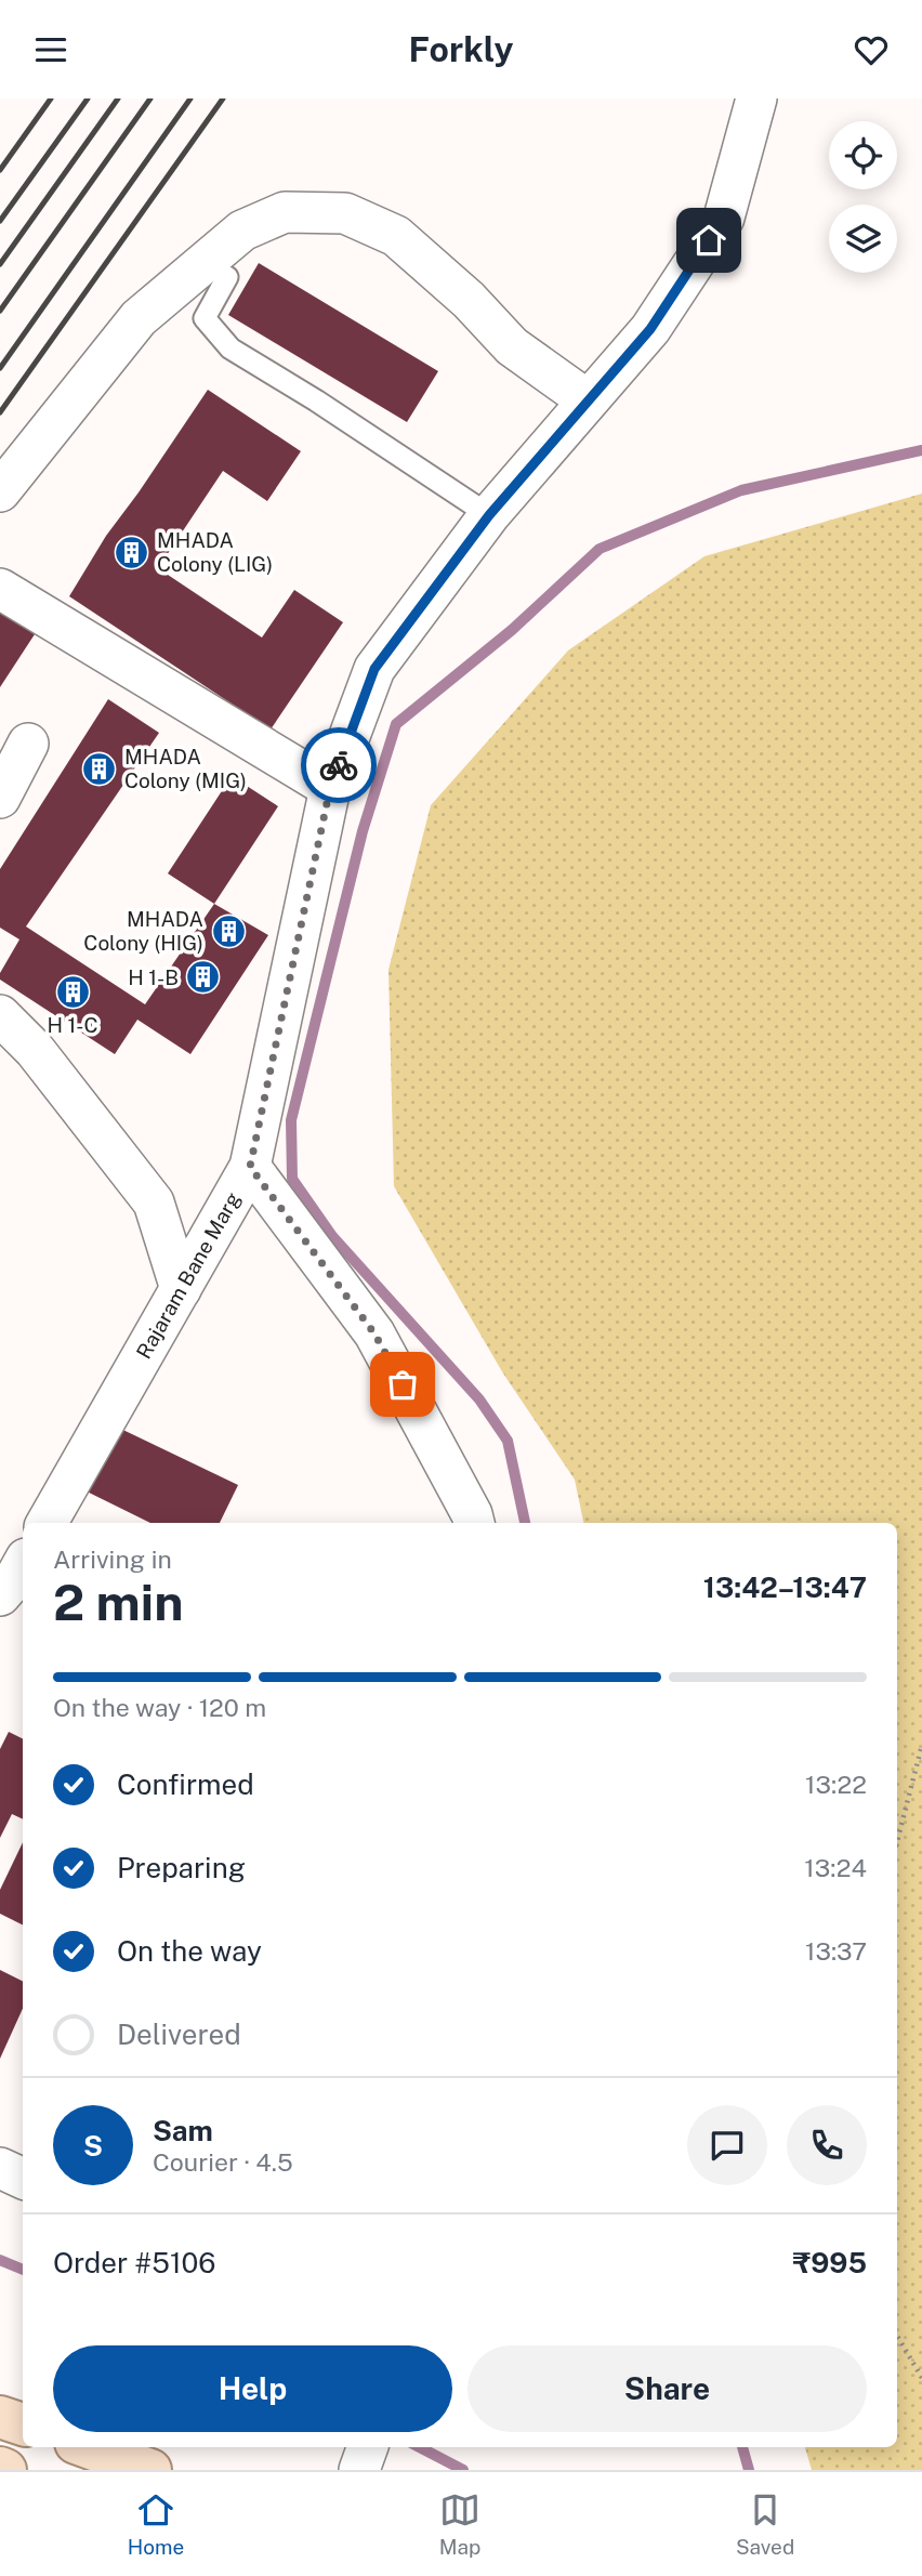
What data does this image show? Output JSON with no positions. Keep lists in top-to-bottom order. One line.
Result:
{"streets":{"street":["Rajaram Bane Marg"]},"places":{"building":["MHADA Colony (LIG)","MHADA Colony (MIG)","MHADA Colony (HIG)","H 1-B","H 1-C"]},"page":{"header":"Forkly","heading":["2 min","Arriving in","13:42–13:47"],"panel":["Sam","Courier · 4.5","Order #5106","₹995"],"bar":"On the way · 120 m","list":[["Confirmed","13:22"],["Preparing","13:24"],["On the way","13:37"],"Delivered"],"round":"S","buttons":["Help","Share"],"tabs":["Home","Map","Saved"]}}
